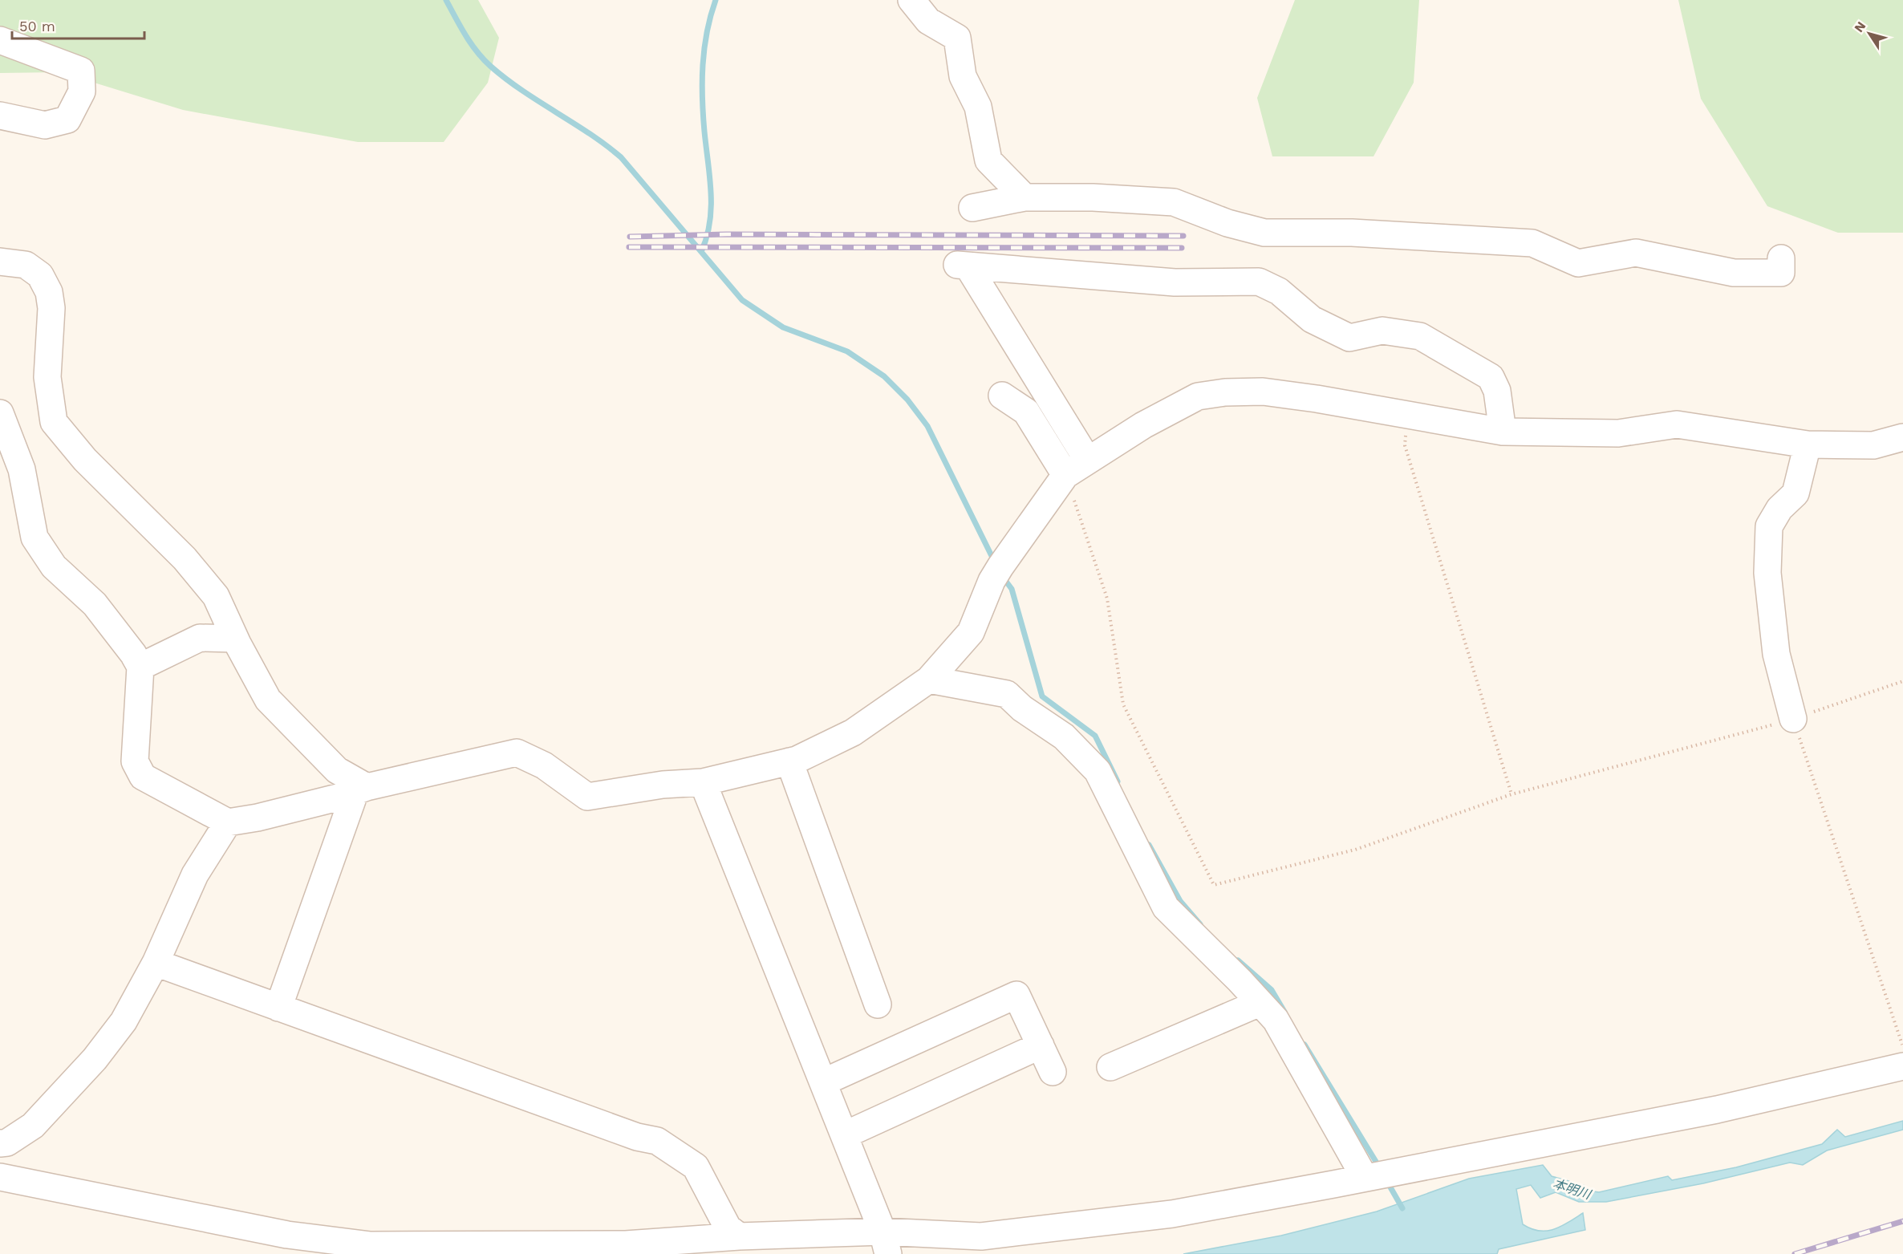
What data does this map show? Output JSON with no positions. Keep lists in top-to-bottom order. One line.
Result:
{"water":["本明川"],"scale_bar":"50 m","north":"top left"}
